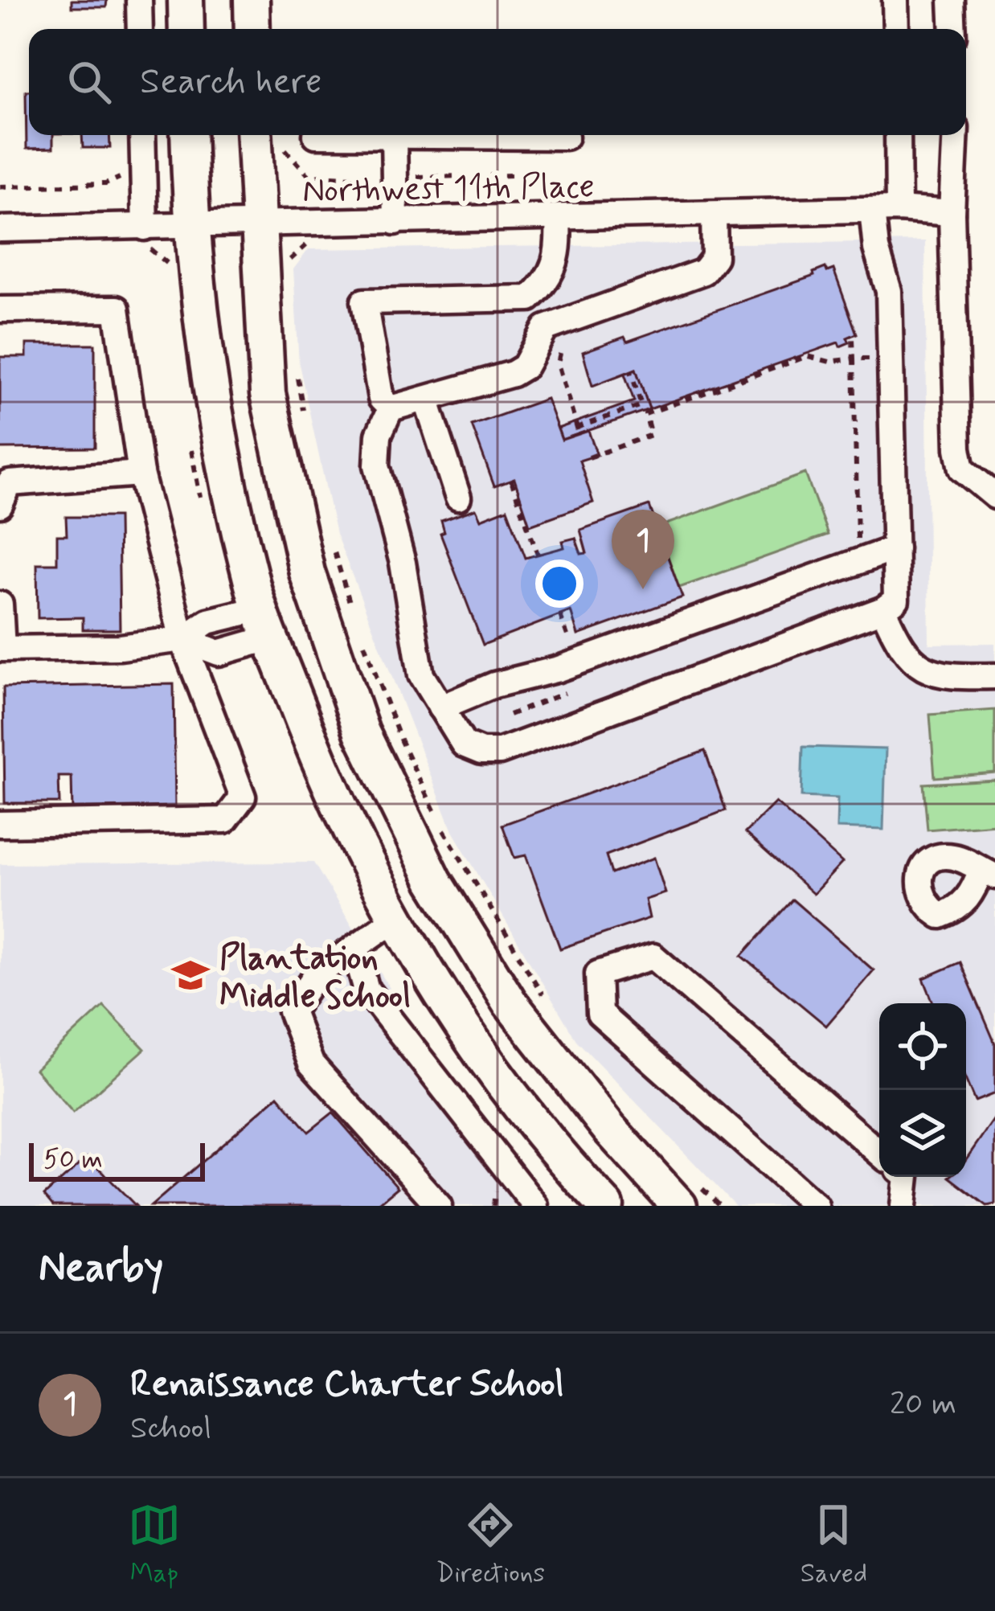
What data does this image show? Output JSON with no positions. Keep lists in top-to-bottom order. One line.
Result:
{"streets":{"street":["Northwest 11th Place"]},"places":{"school or university":["Plantation Middle School"]},"scale_bar":"50 m","page":{"search":"Search here","pins":"1","scale":"50 m","heading":"Nearby","list":[{"mark":"1","name":"Renaissance Charter School","note":"School","value":"20 m"}],"nav":["Map","Directions","Saved"]}}
